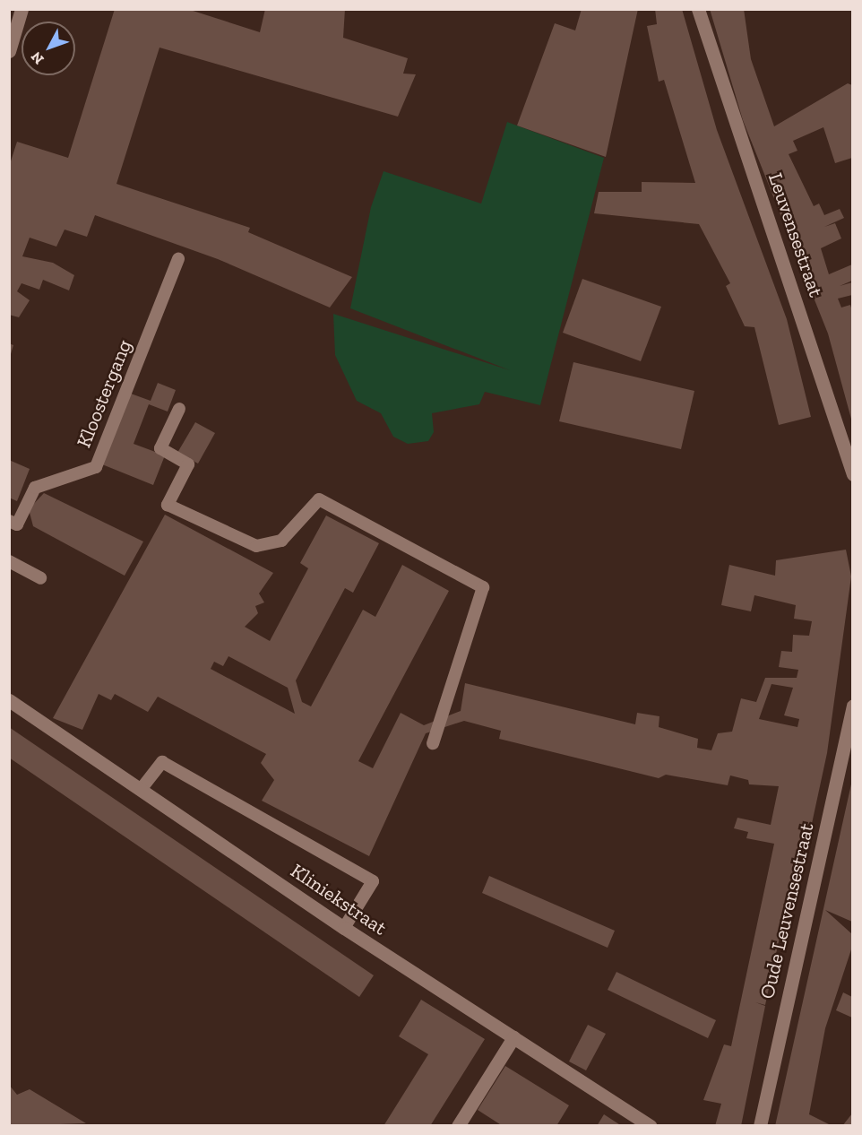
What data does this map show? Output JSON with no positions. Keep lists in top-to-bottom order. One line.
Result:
{"streets":{"street":["Leuvensestraat","Kliniekstraat","Oude Leuvensestraat"],"lane":["Kloostergang"]},"north":"bottom left"}
